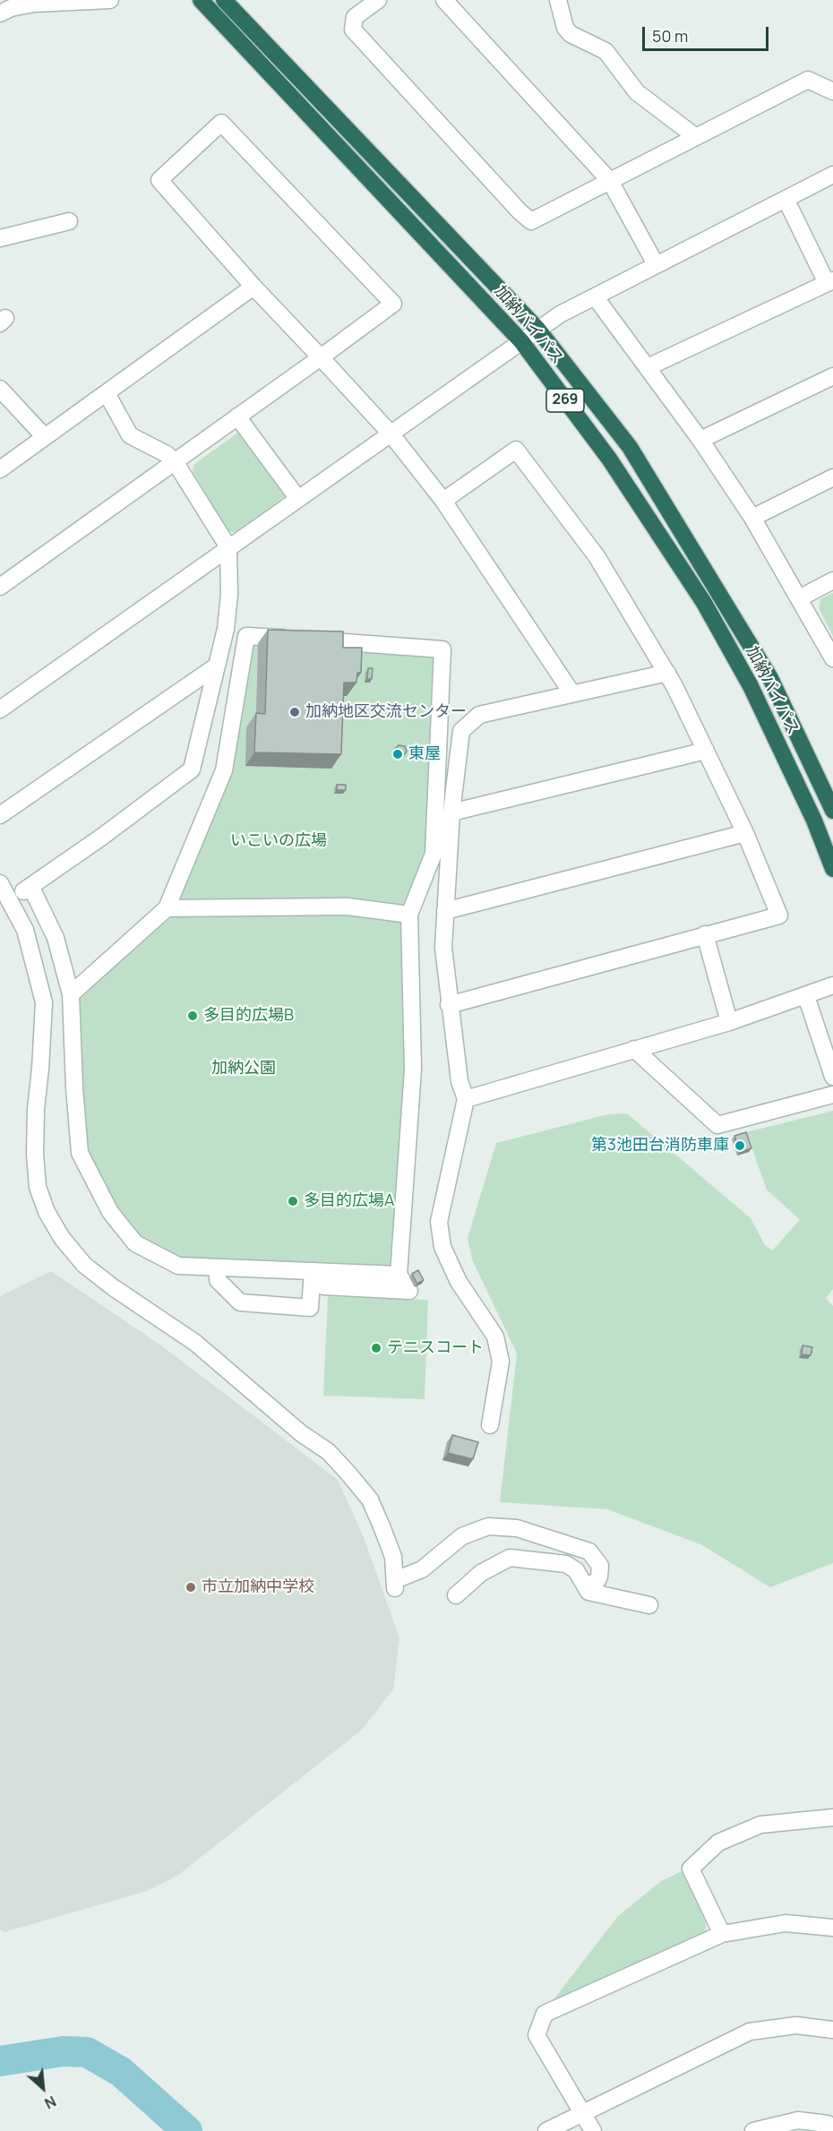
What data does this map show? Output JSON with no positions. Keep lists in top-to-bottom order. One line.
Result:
{"streets":{"highway":["加納バイパス","269"]},"parks":["いこいの広場","加納公園"],"places":["加納地区交流センター","東屋","多目的広場B","第3池田台消防車庫","多目的広場A","テニスコート","市立加納中学校"],"scale_bar":"50 m","north":"bottom right"}
